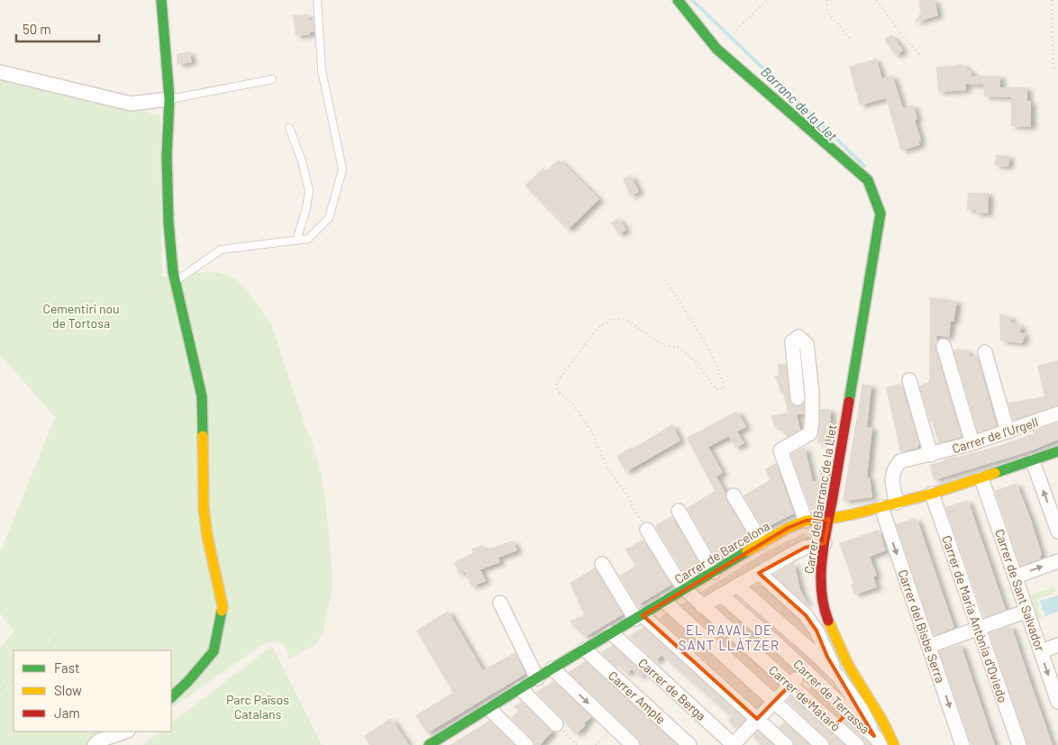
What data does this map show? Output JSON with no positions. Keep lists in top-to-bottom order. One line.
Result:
{"streets":{"street":["Carrer de l'Urgell","Carrer del Barranc de la Llet","Carrer de Barcelona","Carrer de Sant Salvador","Carrer de Maria Antònia d'Oviedo","Carrer del Bisbe Serra","Carrer de Berga","Carrer de Terrassa","Carrer Ample","Carrer de Mataró"]},"crossings":[["Carrer de l'Urgell","Carrer de Barcelona"],["Carrer del Barranc de la Llet","Carrer de Barcelona"],["Carrer de Barcelona","Carrer de Sant Salvador"],["Carrer de Barcelona","Carrer de Maria Antònia d'Oviedo"],["Carrer de Barcelona","Carrer del Bisbe Serra"],["Carrer de Barcelona","Carrer de Berga"],["Carrer de Barcelona","Carrer Ample"],["Carrer de Barcelona","Carrer de Mataró"]],"districts":["EL RAVAL DE SANT LLÀTZER"],"water":["Barranc de la Llet"],"parks":["Cementiri nou de Tortosa","Parc Països Catalans"],"legend":["Fast","Slow","Jam"],"scale_bar":"50 m"}
